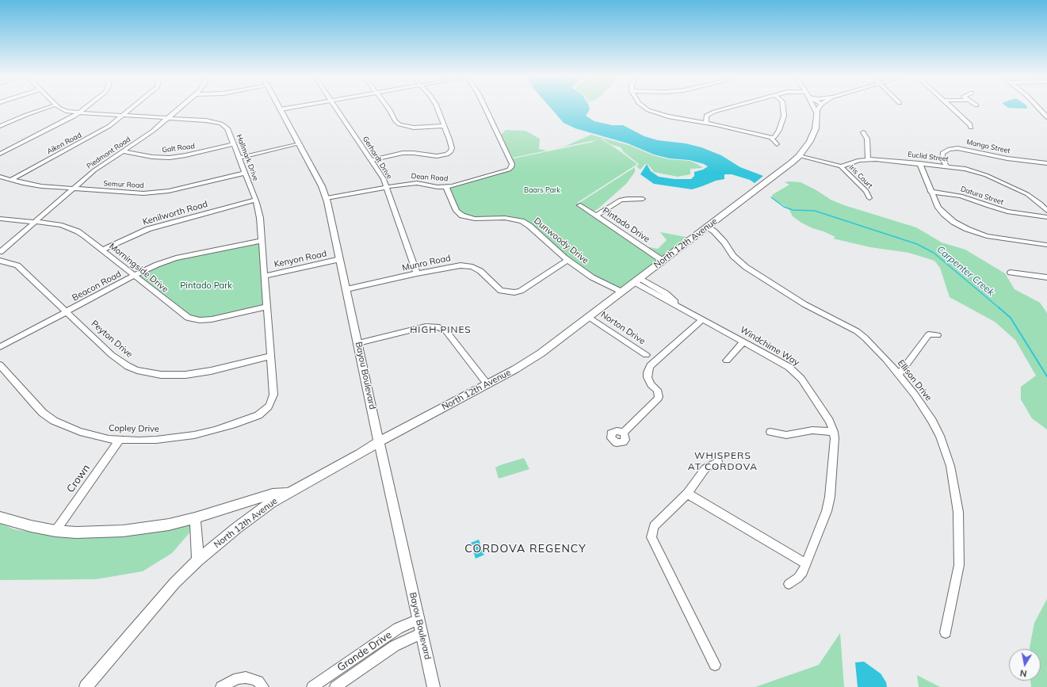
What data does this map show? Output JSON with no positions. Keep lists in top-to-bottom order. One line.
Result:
{"streets":{"main road":["North 12th Avenue","Bayou Boulevard"],"street":["Aiken Road","Mango Street","Galt Road","Piedmont Road","Euclid Street","Hallmark Drive","Gerhardt Drive","Iris Court","Dean Road","Semur Road","Datura Street","Kenilworth Road","Pintado Drive","Dunwoody Drive","Kenyon Road","Munro Road","Morningside Drive","Beacon Road","Norton Drive","Peyton Drive","Windchime Way","Ellison Drive","Copley Drive","Crown","Grande Drive"]},"crossings":[["Aiken Road","Hallmark Drive"],["Aiken Road","Semur Road"],["Mango Street","Euclid Street"],["Galt Road","Piedmont Road"],["Galt Road","Hallmark Drive"],["Piedmont Road","Hallmark Drive"],["Piedmont Road","Semur Road"],["Piedmont Road","Morningside Drive"],["Euclid Street","Iris Court"],["Hallmark Drive","Semur Road"],["Hallmark Drive","Kenilworth Road"],["Hallmark Drive","Kenyon Road"],["Hallmark Drive","Morningside Drive"],["Hallmark Drive","Beacon Road"],["Hallmark Drive","Peyton Drive"],["Hallmark Drive","Copley Drive"],["Gerhardt Drive","Dean Road"],["Gerhardt Drive","Munro Road"],["Dean Road","Dunwoody Drive"],["Dean Road","Bayou Boulevard"],["Kenilworth Road","Morningside Drive"],["Pintado Drive","North 12th Avenue"],["Dunwoody Drive","North 12th Avenue"],["Dunwoody Drive","Munro Road"],["North 12th Avenue","Norton Drive"],["North 12th Avenue","Windchime Way"],["North 12th Avenue","Bayou Boulevard"],["North 12th Avenue","Ellison Drive"],["Kenyon Road","Bayou Boulevard"],["Munro Road","Bayou Boulevard"],["Morningside Drive","Beacon Road"],["Beacon Road","Peyton Drive"],["Bayou Boulevard","Grande Drive"],["Copley Drive","Crown"]],"districts":["HIGH PINES","WHISPERS AT CORDOVA","CORDOVA REGENCY"],"water":["Carpenter Creek"],"parks":["Baars Park","Pintado Park"],"north":"bottom"}
